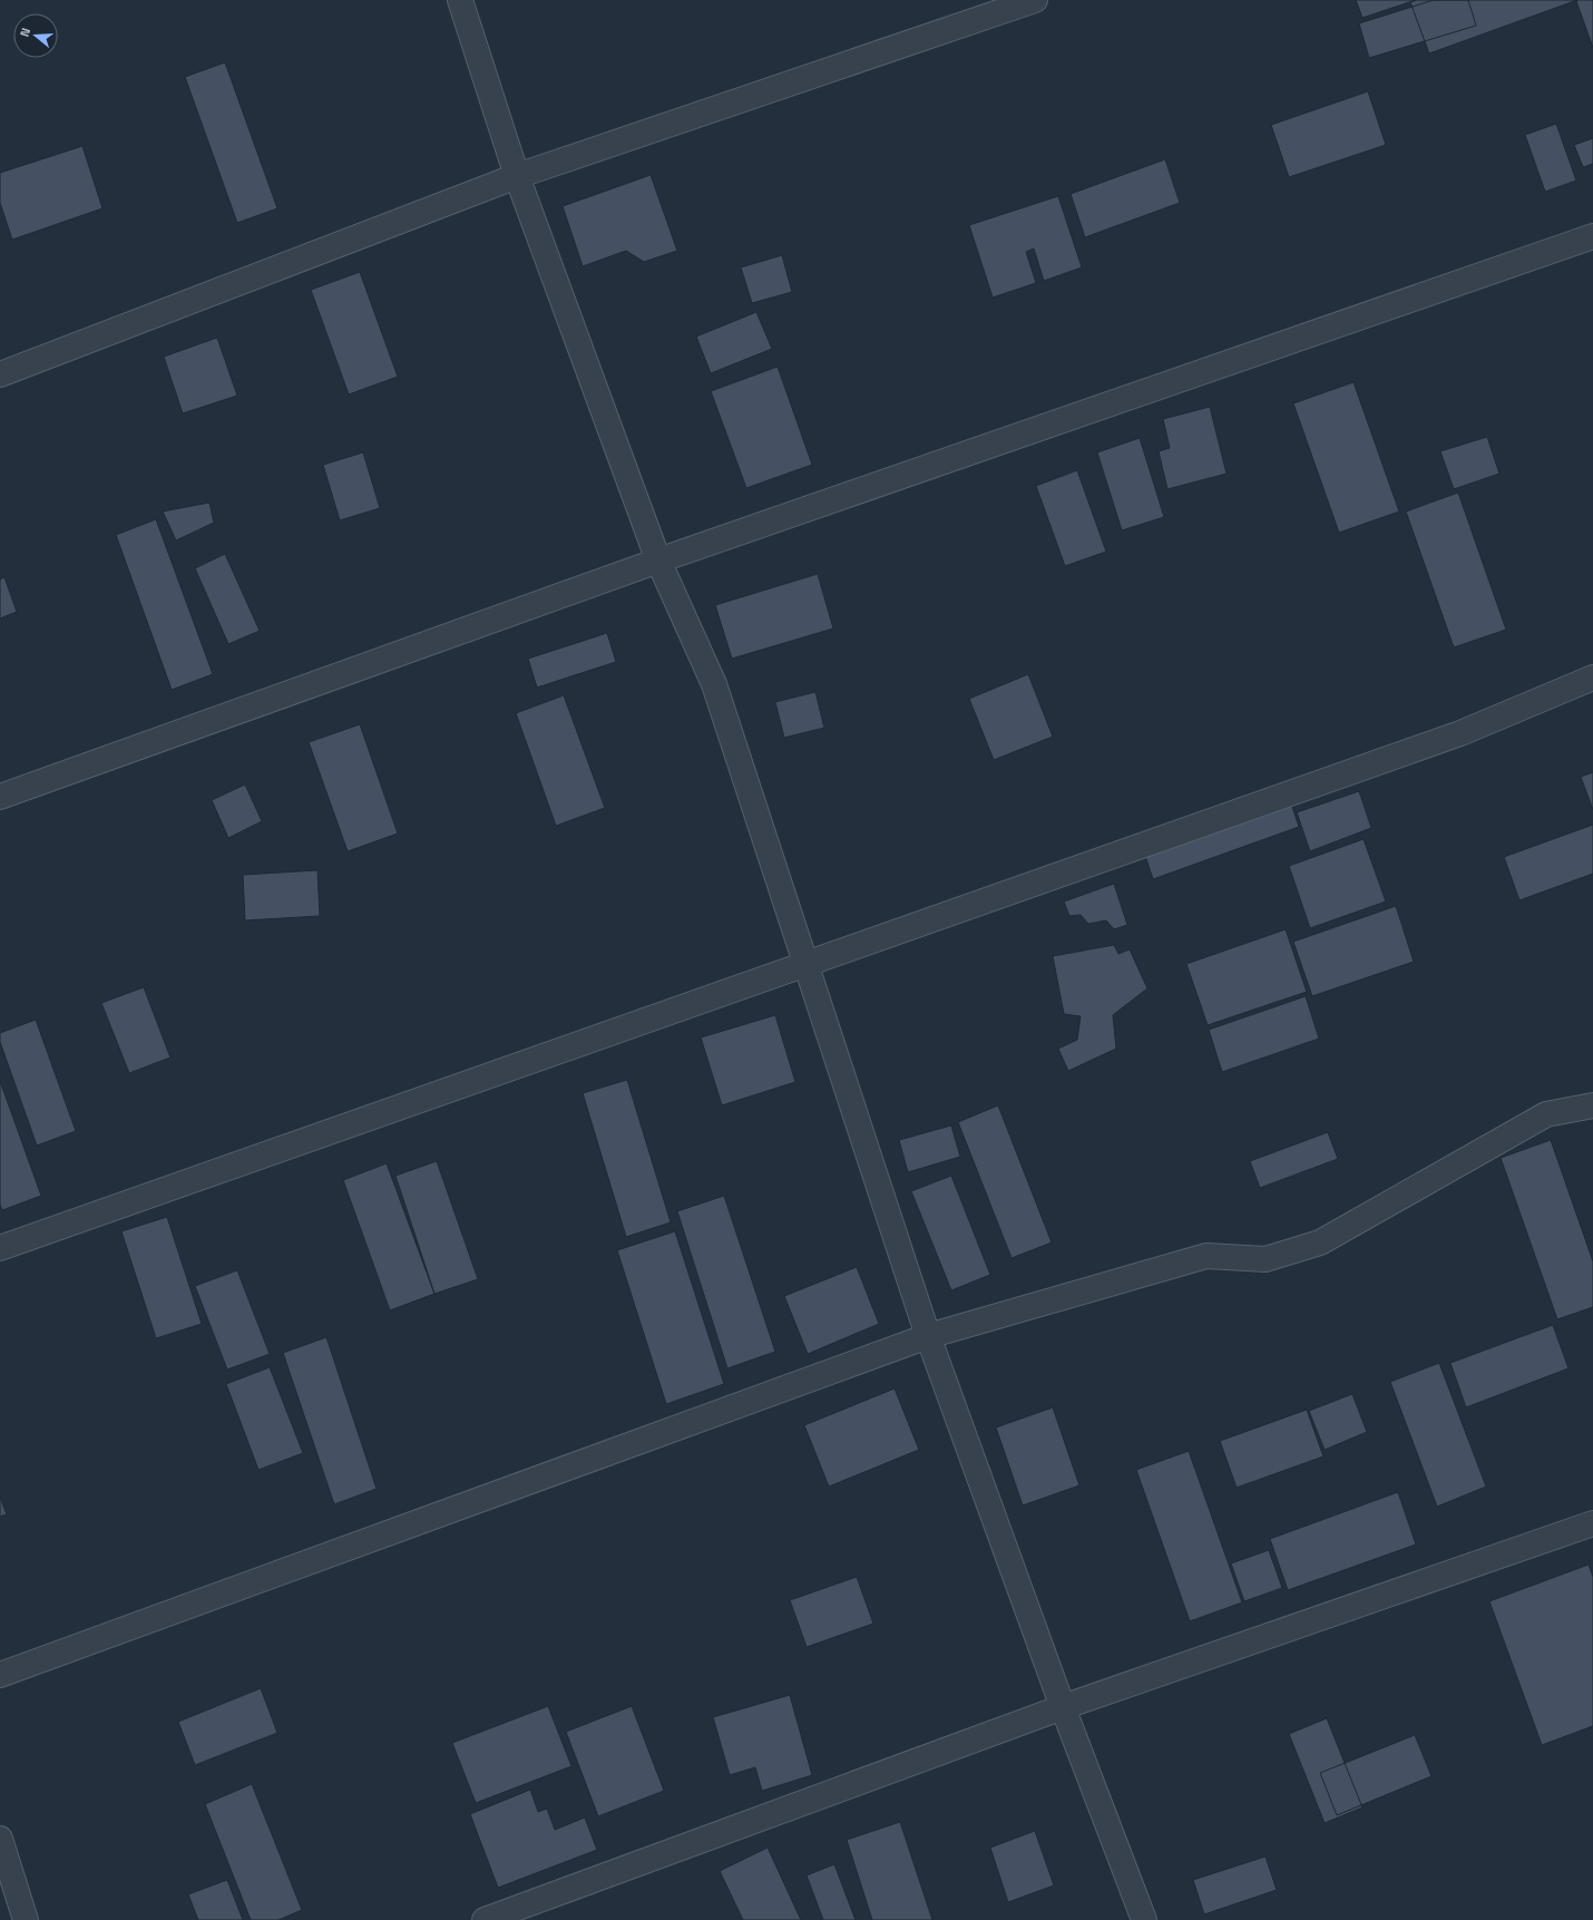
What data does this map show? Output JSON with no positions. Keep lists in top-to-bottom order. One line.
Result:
{"north":"left"}
